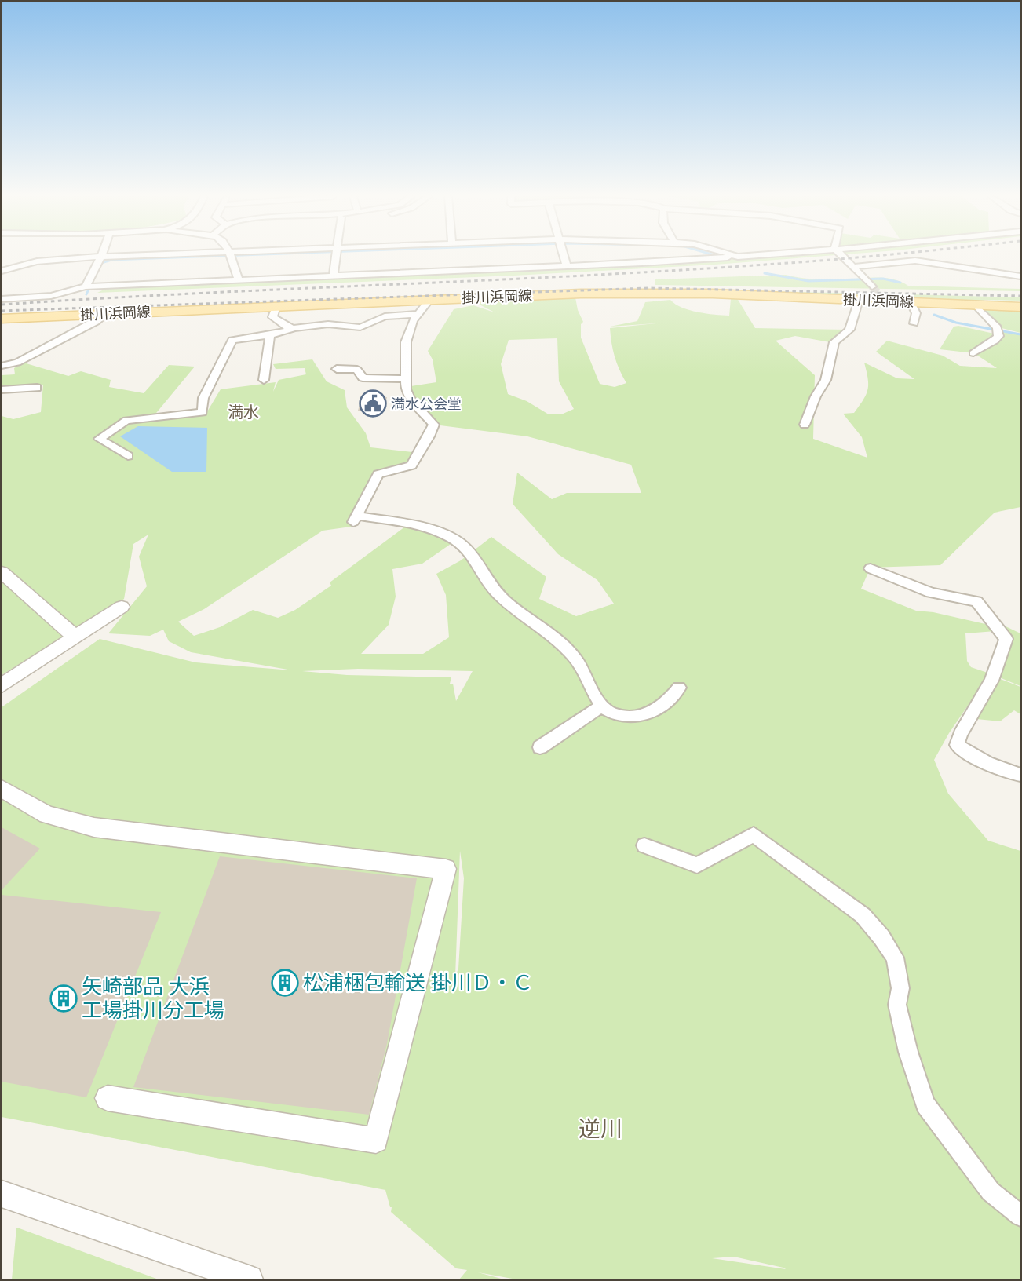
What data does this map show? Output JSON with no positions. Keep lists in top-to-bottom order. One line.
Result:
{"streets":{"main road":["掛川浜岡線"]},"districts":["満水","逆川"],"places":{"public building":["満水公会堂"],"building":["松浦梱包輸送 掛川Ｄ・Ｃ","矢崎部品 大浜 工場掛川分工場"]}}
